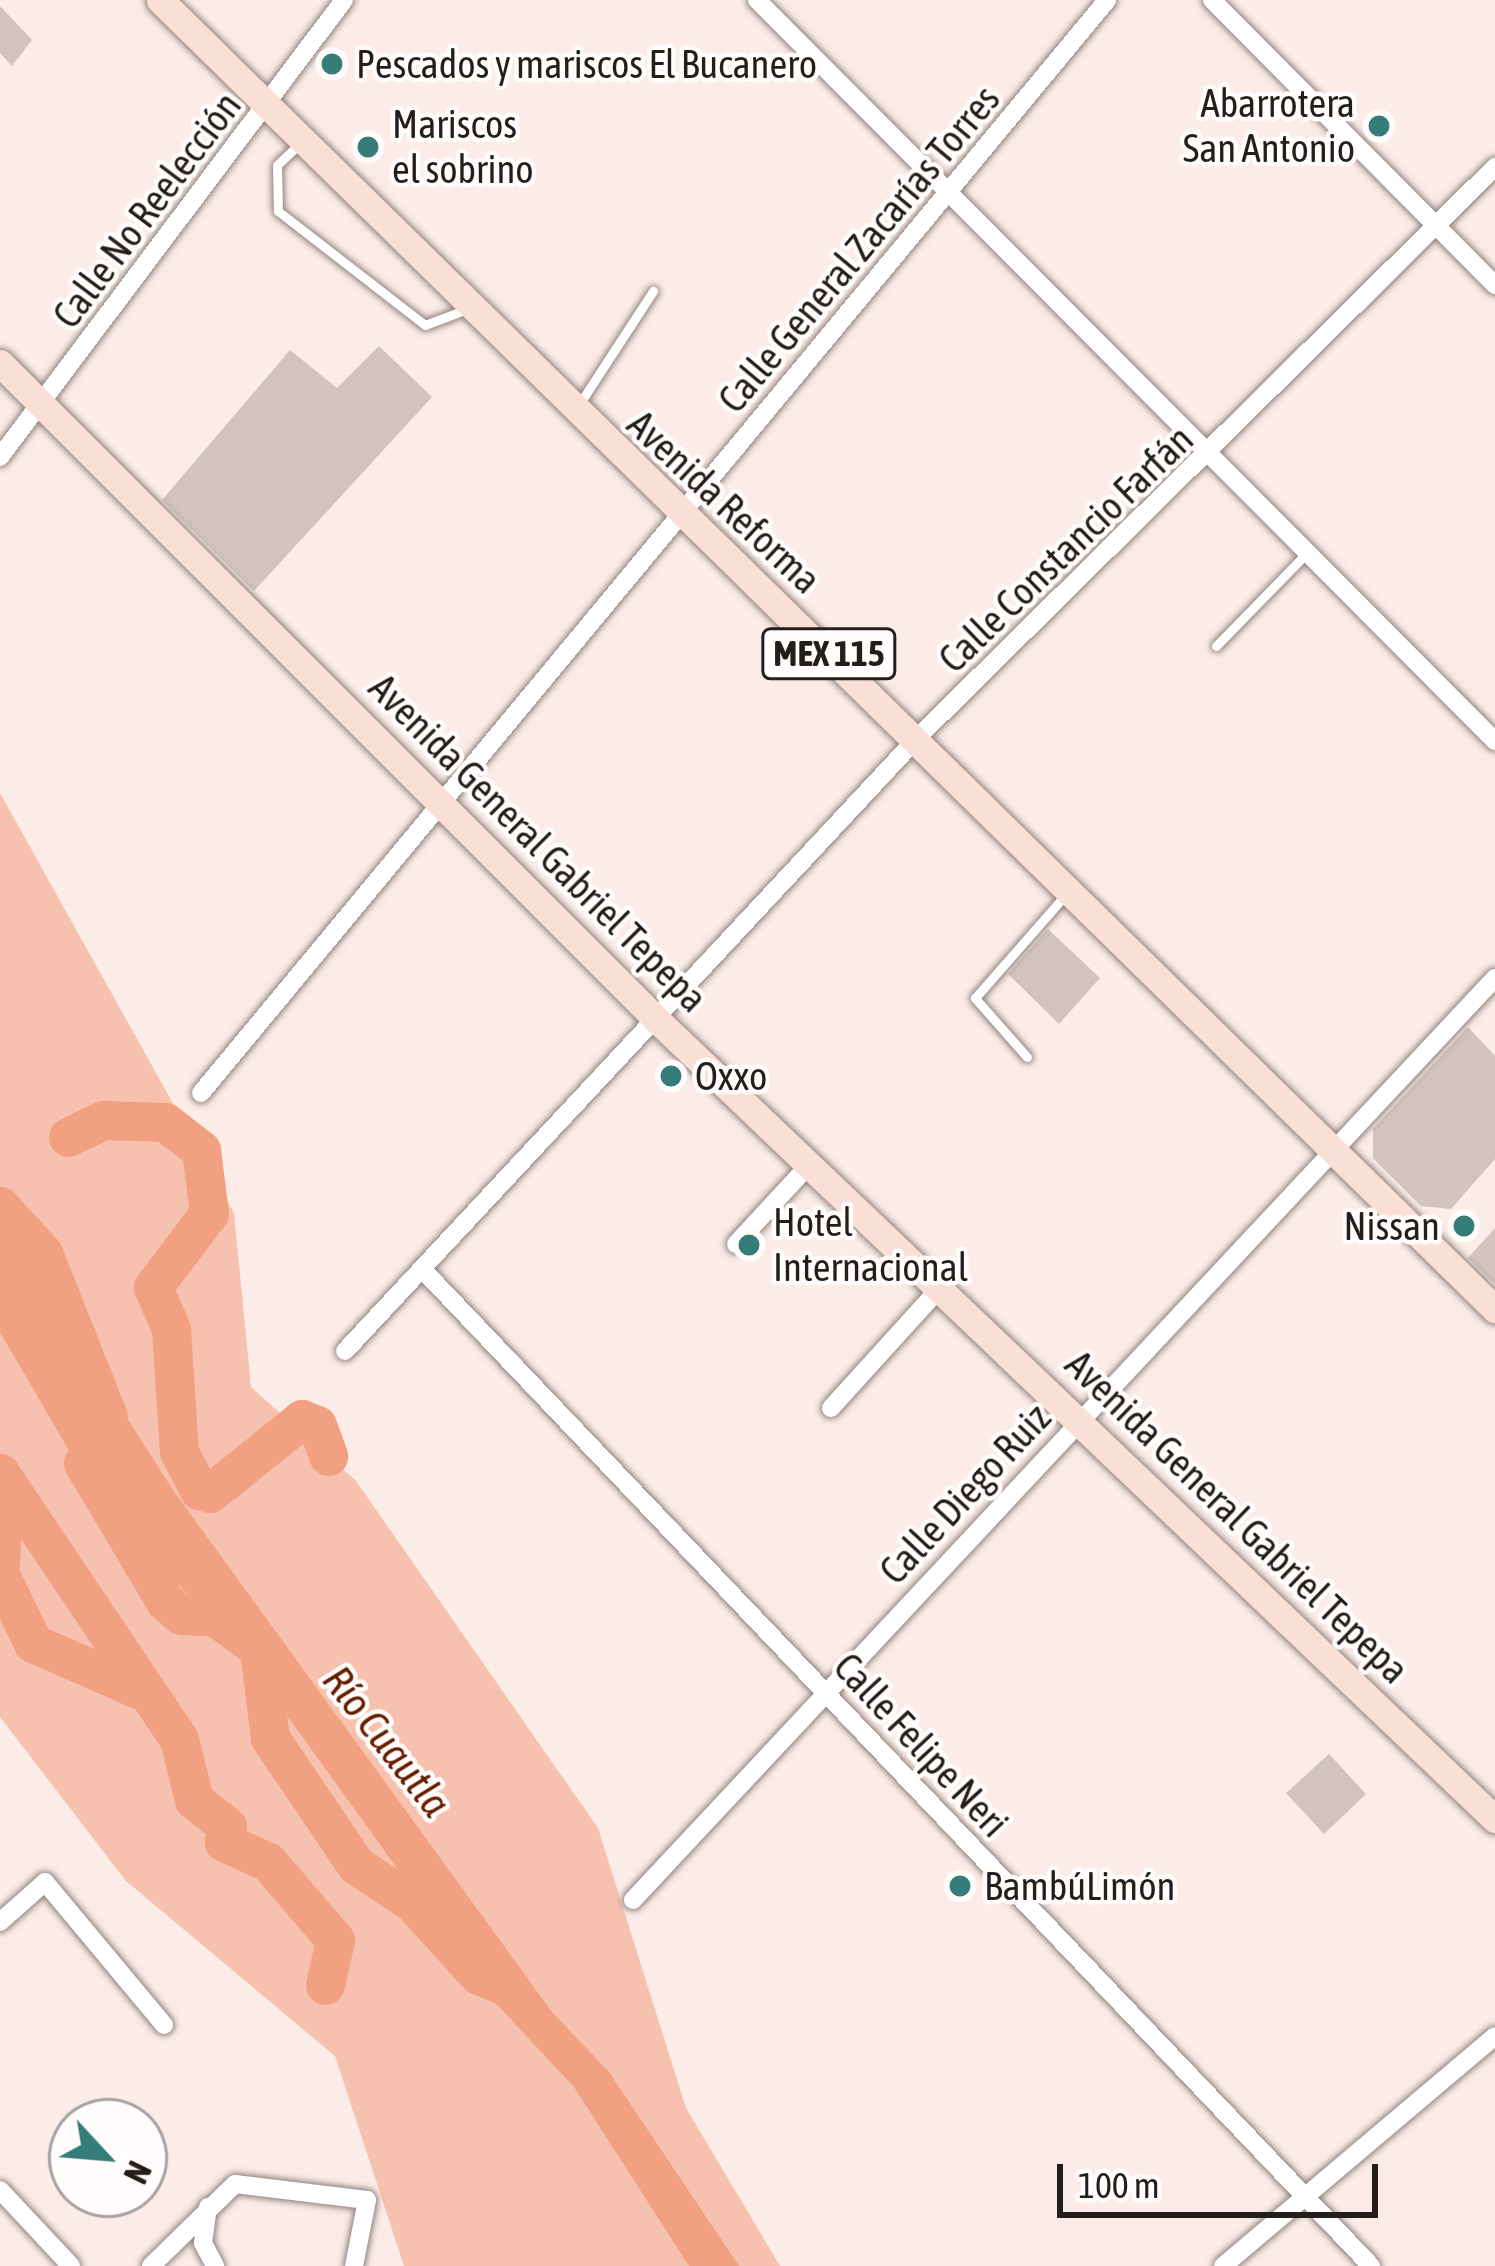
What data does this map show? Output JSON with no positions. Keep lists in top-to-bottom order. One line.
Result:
{"streets":{"main road":["Avenida Reforma","MEX 115","Avenida General Gabriel Tepepa"],"street":["Calle No Reelección","Calle General Zacarías Torres","Calle Constancio Farfán","Calle Diego Ruiz","Calle Felipe Neri"]},"crossings":[["Calle No Reelección","Avenida Reforma"],["Calle No Reelección","Avenida General Gabriel Tepepa"],["Calle General Zacarías Torres","Avenida Reforma"],["Calle General Zacarías Torres","Avenida General Gabriel Tepepa"],["Avenida Reforma","Calle Constancio Farfán"],["Avenida Reforma","Calle Diego Ruiz"],["Calle Constancio Farfán","Avenida General Gabriel Tepepa"],["Calle Constancio Farfán","Calle Felipe Neri"],["Avenida General Gabriel Tepepa","Calle Diego Ruiz"],["Calle Diego Ruiz","Calle Felipe Neri"]],"water":["Río Cuautla"],"places":["Pescados y mariscos El Bucanero","Abarrotera San Antonio","Mariscos el sobrino","Oxxo","Nissan","Hotel Internacional","BambúLimón"],"scale_bar":"100 m","north":"bottom right"}
